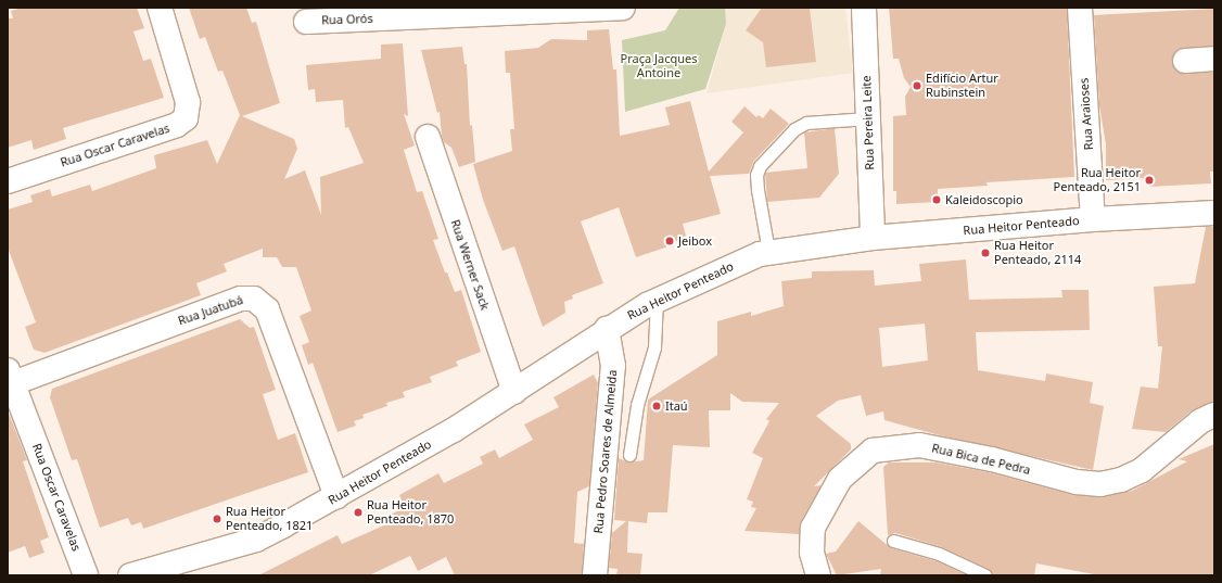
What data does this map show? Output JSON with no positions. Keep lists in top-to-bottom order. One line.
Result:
{"streets":{"street":["Rua Orós","Rua Araioses","Rua Pereira Leite","Rua Oscar Caravelas","Rua Heitor Penteado","Rua Werner Sack","Rua Juatubá","Rua Pedro Soares de Almeida","Rua Bica de Pedra"]},"crossings":[["Rua Araioses","Rua Heitor Penteado"],["Rua Pereira Leite","Rua Heitor Penteado"],["Rua Oscar Caravelas","Rua Juatubá"],["Rua Heitor Penteado","Rua Werner Sack"],["Rua Heitor Penteado","Rua Juatubá"],["Rua Heitor Penteado","Rua Pedro Soares de Almeida"]],"parks":["Praça Jacques Antoine"],"places":["Edifício Artur Rubinstein","Rua Heitor Penteado, 2151","Kaleidoscopio","Jeibox","Rua Heitor Penteado, 2114","Itaú","Rua Heitor Penteado, 1870","Rua Heitor Penteado, 1821"]}
